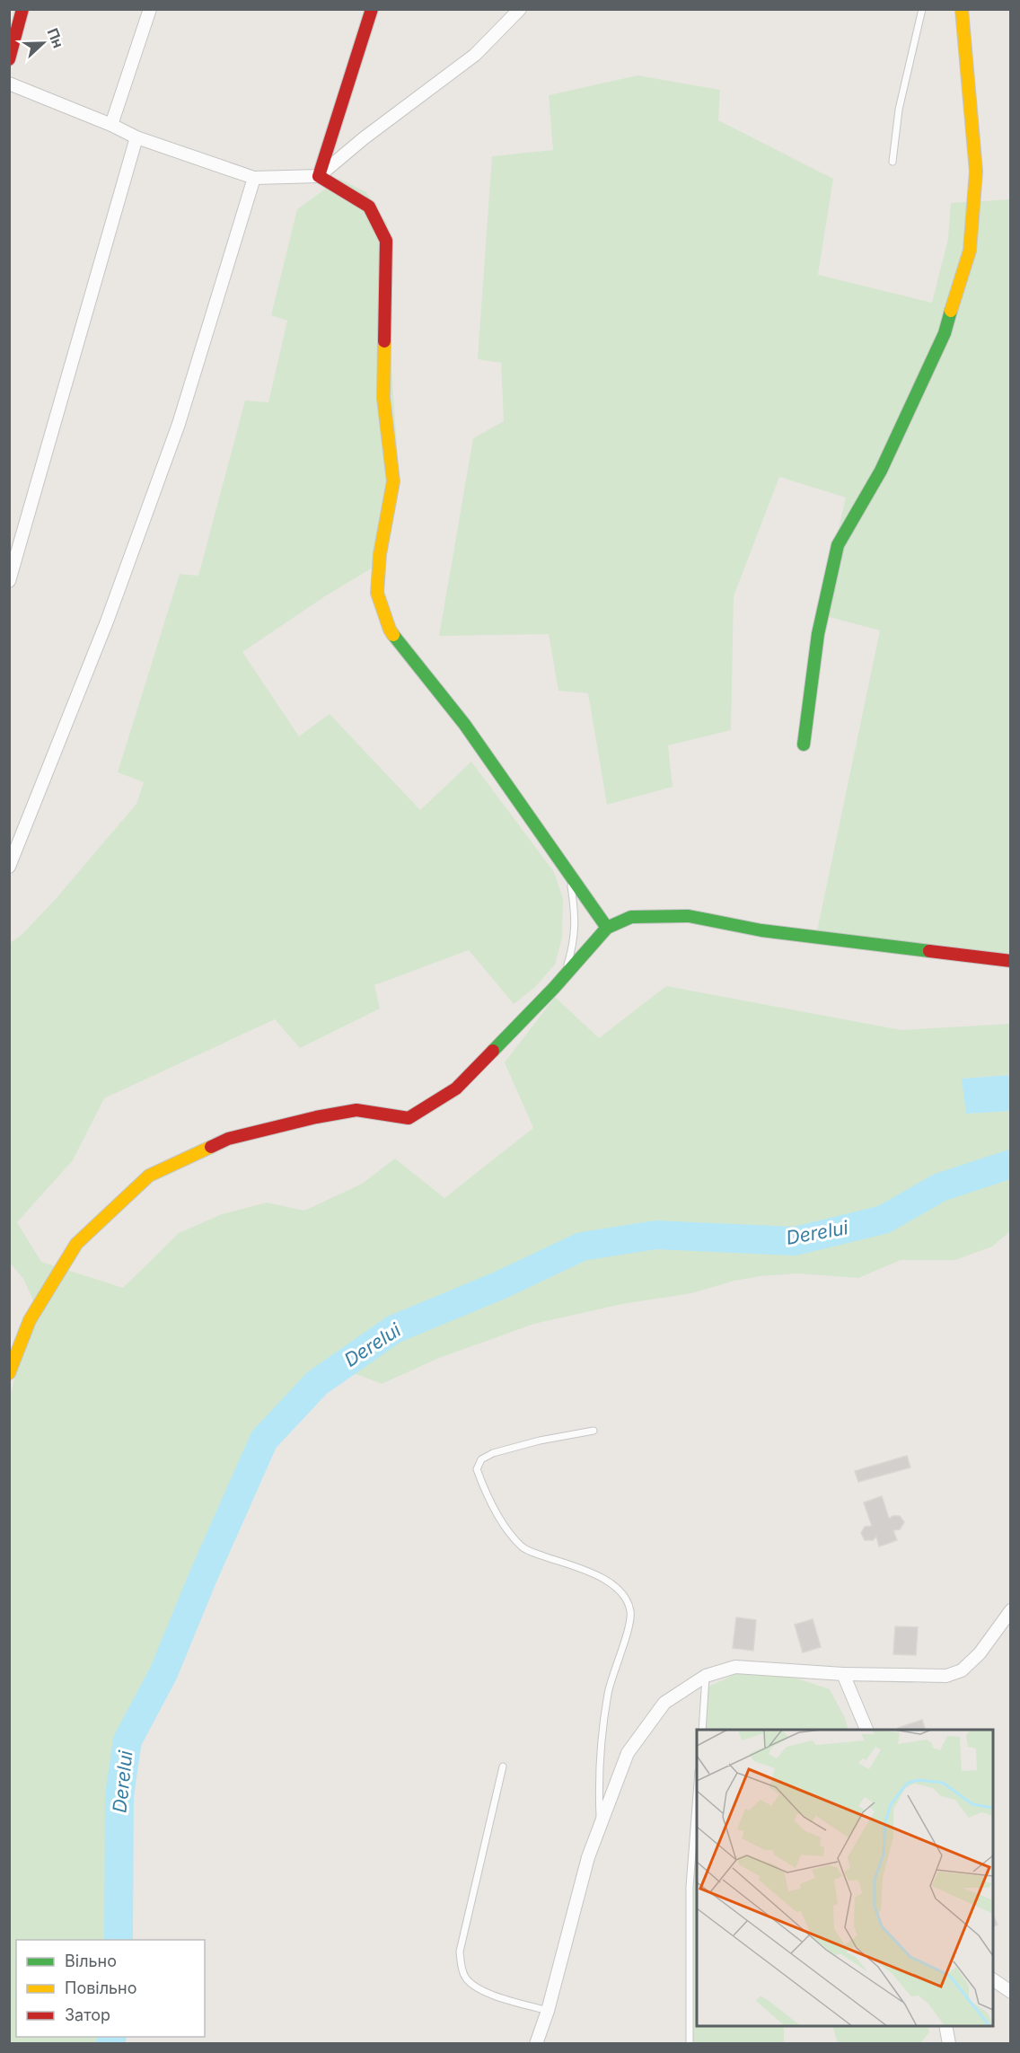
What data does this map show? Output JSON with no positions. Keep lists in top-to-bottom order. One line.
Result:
{"water":["Derelui"],"legend":["Вільно","Повільно","Затор"],"north":"right"}
